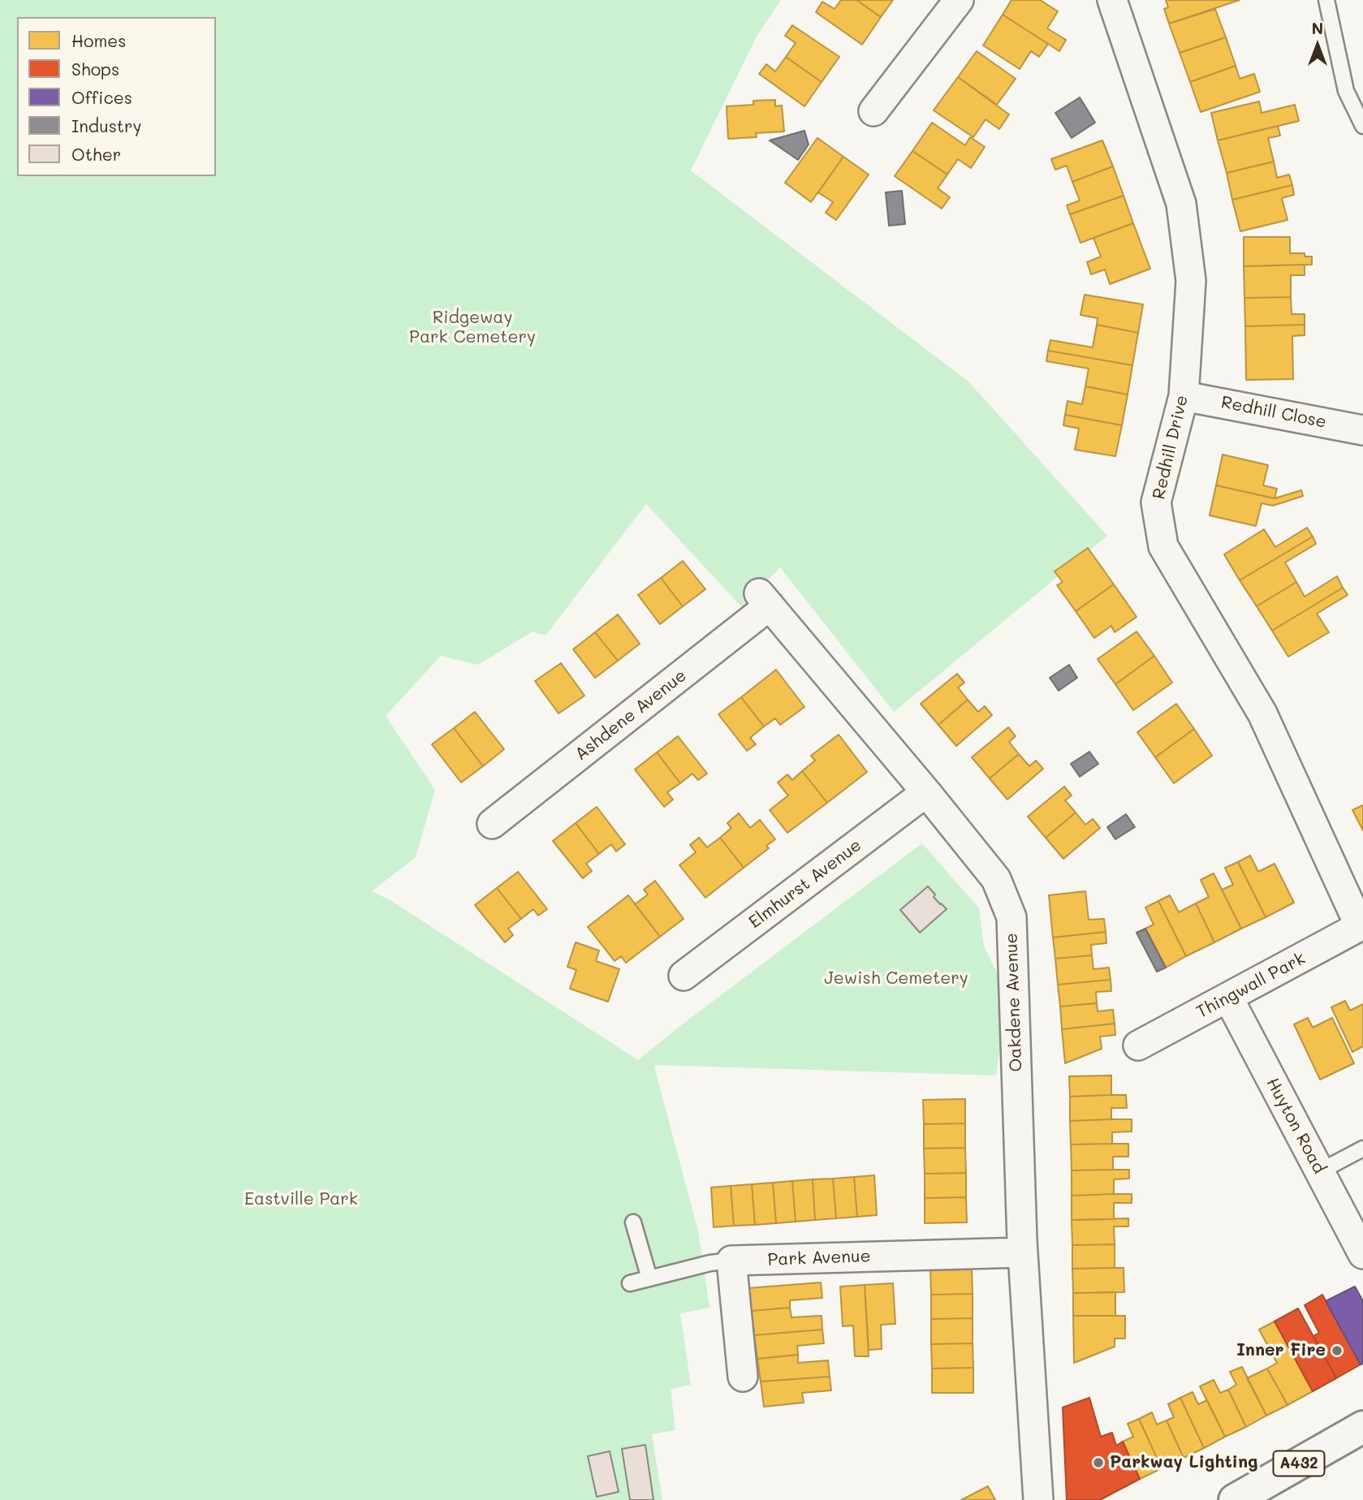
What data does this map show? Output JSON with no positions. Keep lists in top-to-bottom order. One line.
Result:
{"streets":{"main road":["A432"],"street":["Redhill Close","Redhill Drive","Ashdene Avenue","Elmhurst Avenue","Thingwall Park","Oakdene Avenue","Huyton Road","Park Avenue"]},"crossings":[["Redhill Close","Redhill Drive"],["Redhill Drive","Thingwall Park"],["Ashdene Avenue","Oakdene Avenue"],["Elmhurst Avenue","Oakdene Avenue"],["Thingwall Park","Huyton Road"],["Oakdene Avenue","Park Avenue"]],"parks":["Ridgeway Park Cemetery","Jewish Cemetery","Eastville Park"],"places":["Inner Fire","Parkway Lighting"],"legend":["Homes","Shops","Offices","Industry","Other"],"north":"top"}
